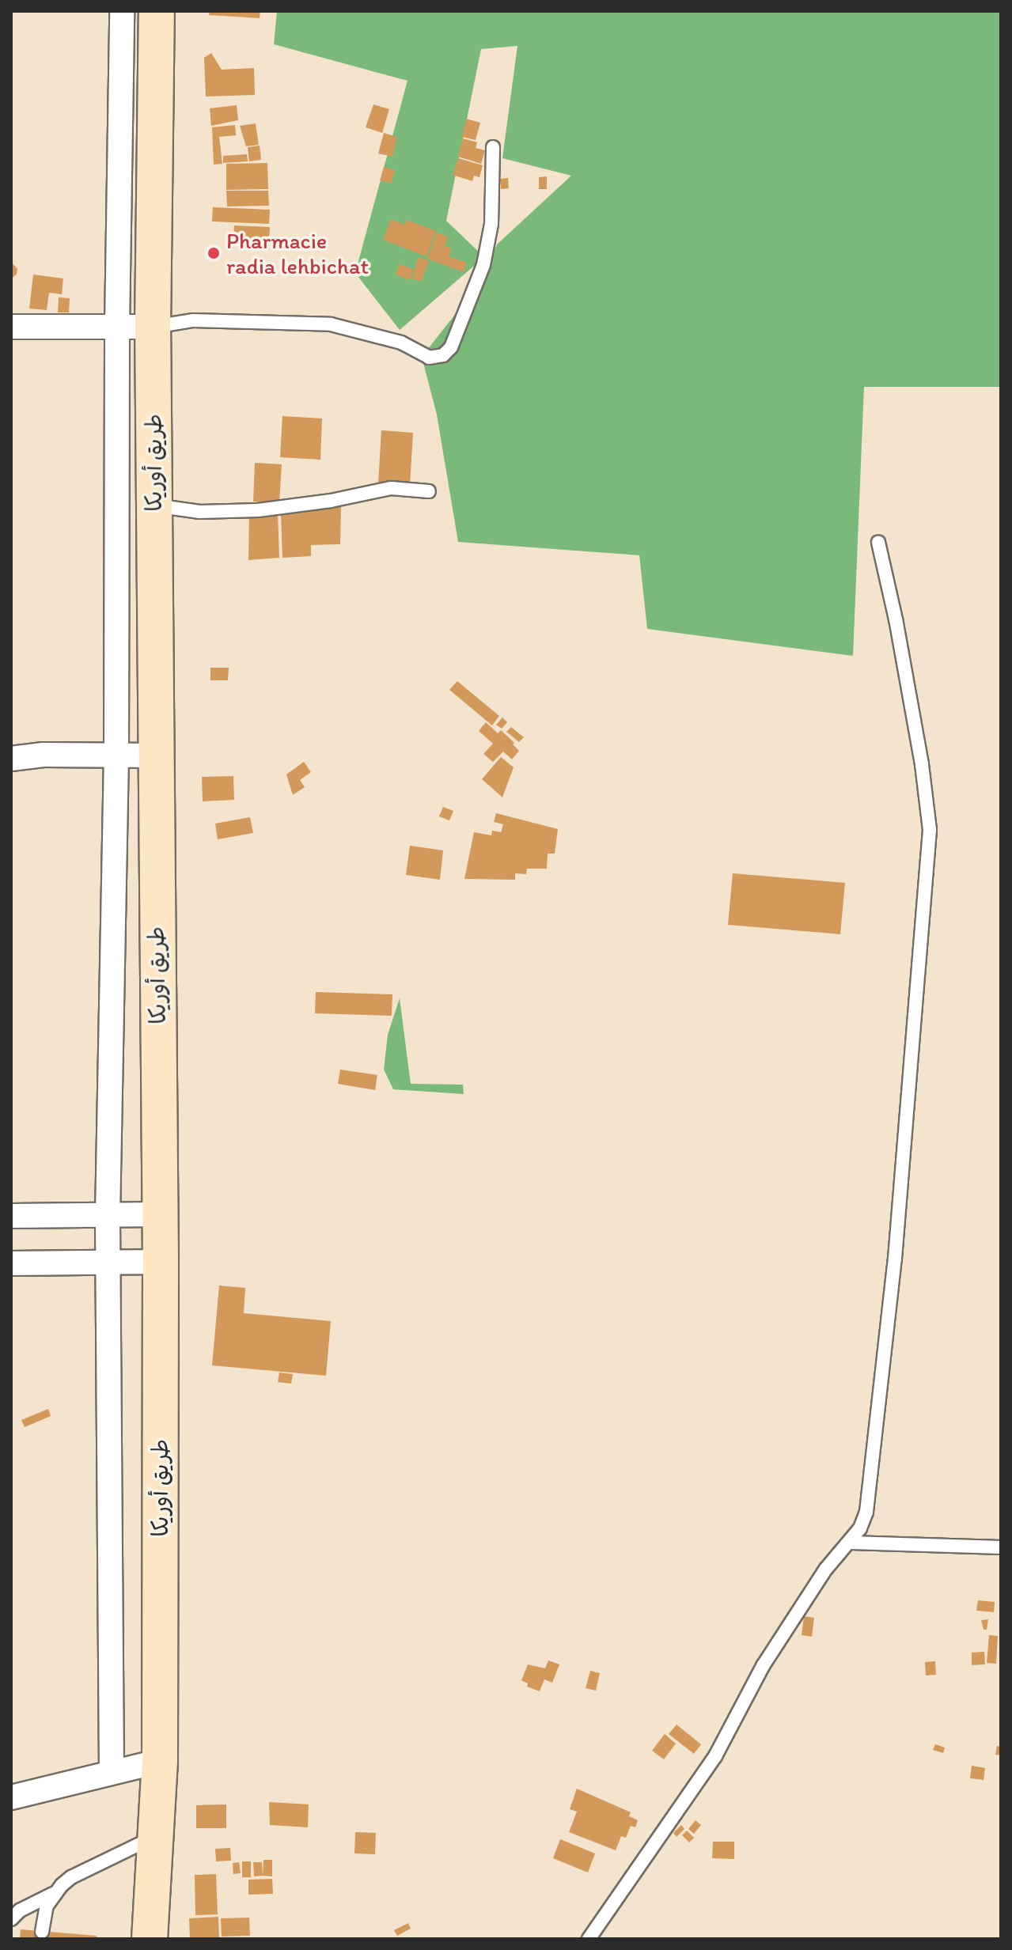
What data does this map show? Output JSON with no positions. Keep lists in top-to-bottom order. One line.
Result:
{"streets":{"street":["طريق أوريكا"]},"places":["Pharmacie radia lehbichat"]}
